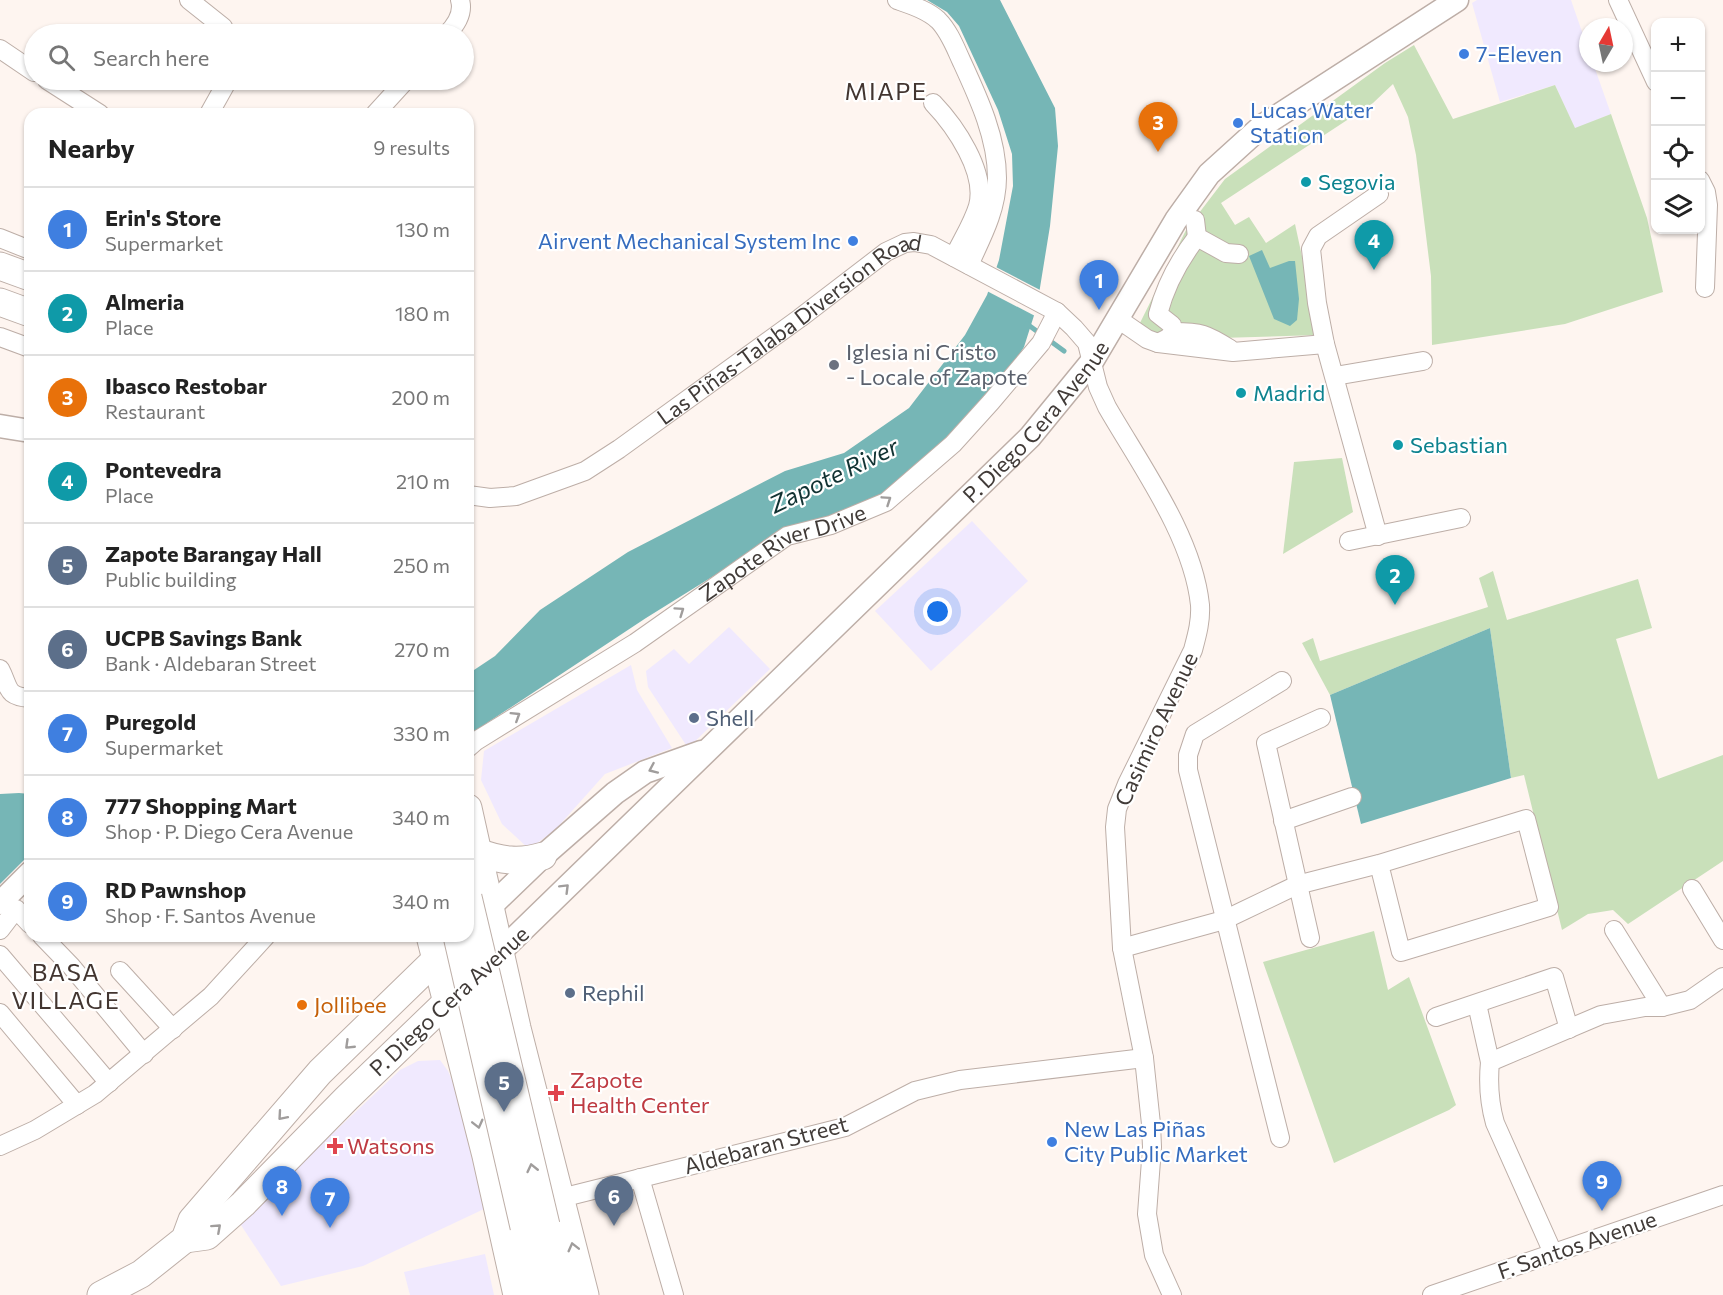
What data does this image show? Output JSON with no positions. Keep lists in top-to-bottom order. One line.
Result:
{"streets":{"highway":["P. Diego Cera Avenue"],"street":["Las Piñas-Talaba Diversion Road","Zapote River Drive","Casimiro Avenue","Aldebaran Street","F. Santos Avenue"]},"crossings":[["Las Piñas-Talaba Diversion Road","P. Diego Cera Avenue"],["Las Piñas-Talaba Diversion Road","Zapote River Drive"],["Las Piñas-Talaba Diversion Road","Casimiro Avenue"],["P. Diego Cera Avenue","Casimiro Avenue"],["Casimiro Avenue","Aldebaran Street"]],"one_way":["Zapote River Drive"],"districts":["MIAPE","BASA VILLAGE"],"water":["Zapote River"],"places":{"other":["7-Eleven","Lucas Water Station","Segovia","Airvent Mechanical System Inc","Iglesia ni Cristo - Locale of Zapote","Madrid","Sebastian","Shell","Rephil","Jollibee","New Las Piñas City Public Market"],"health":["Zapote Health Center","Watsons"]},"north":"top","page":{"map_buttons":["+","−"],"search":"Search here","pins":["3","4","1","2","5","9","8","6","7"],"heading":["Nearby","9 results"],"list":[{"mark":"1","name":"Erin's Store","note":"Supermarket","value":"130 m"},{"mark":"2","name":"Almeria","note":"Place","value":"180 m"},{"mark":"3","name":"Ibasco Restobar","note":"Restaurant","value":"200 m"},{"mark":"4","name":"Pontevedra","note":"Place","value":"210 m"},{"mark":"5","name":"Zapote Barangay Hall","note":"Public building","value":"250 m"},{"mark":"6","name":"UCPB Savings Bank","note":"Bank · Aldebaran Street","value":"270 m"},{"mark":"7","name":"Puregold","note":"Supermarket","value":"330 m"},{"mark":"8","name":"777 Shopping Mart","note":"Shop · P. Diego Cera Avenue","value":"340 m"},{"mark":"9","name":"RD Pawnshop","note":"Shop · F. Santos Avenue","value":"340 m"}]}}
